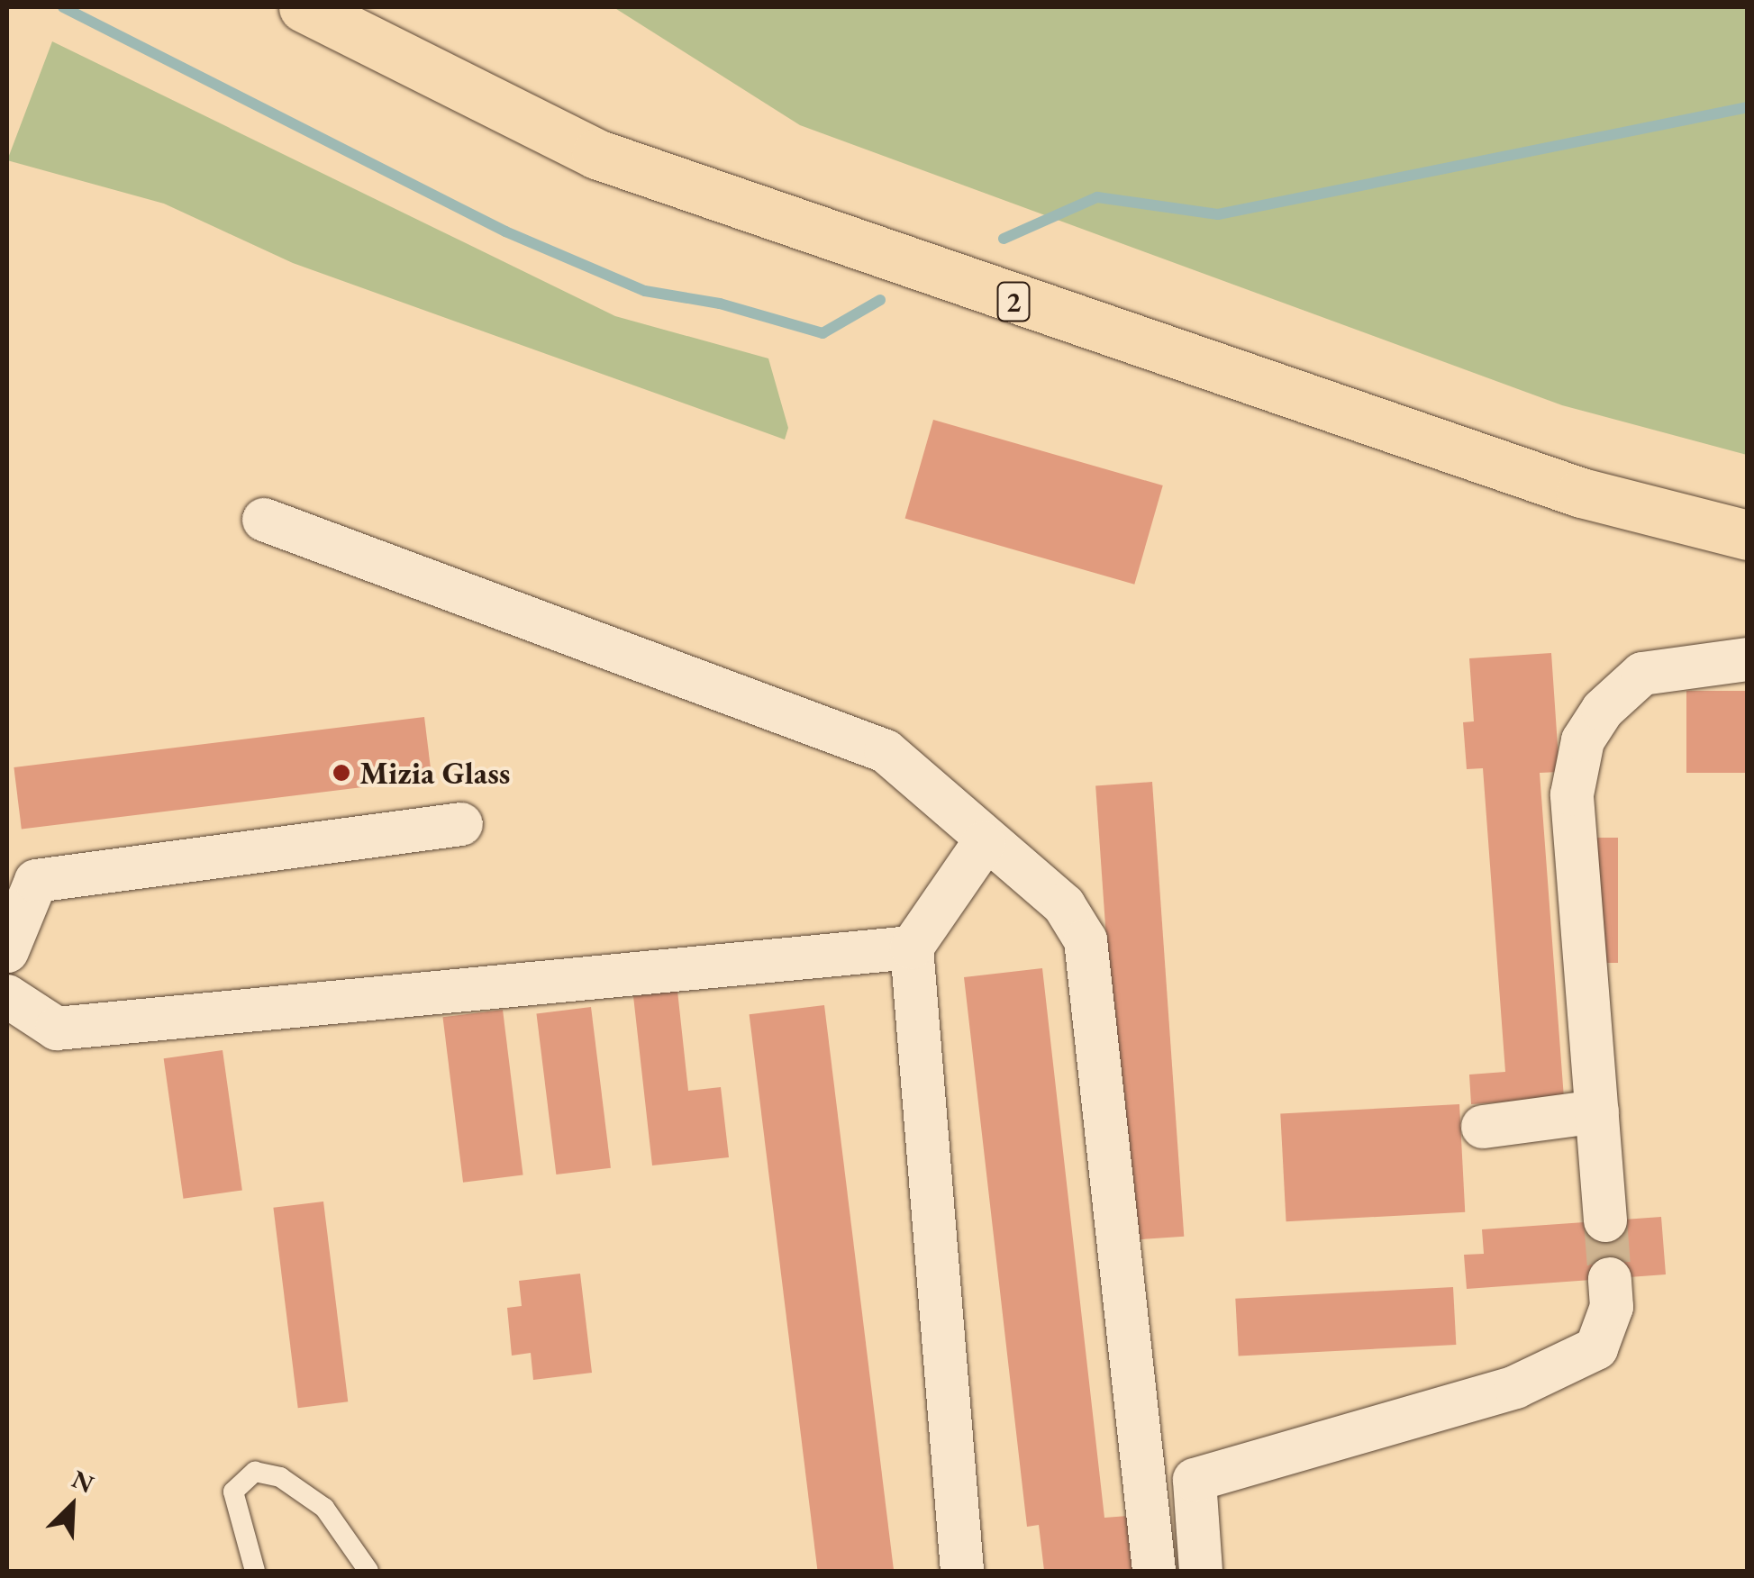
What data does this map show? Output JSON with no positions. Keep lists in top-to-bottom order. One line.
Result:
{"streets":{"main road":["2"]},"places":["Mizia Glass"],"north":"top right"}
